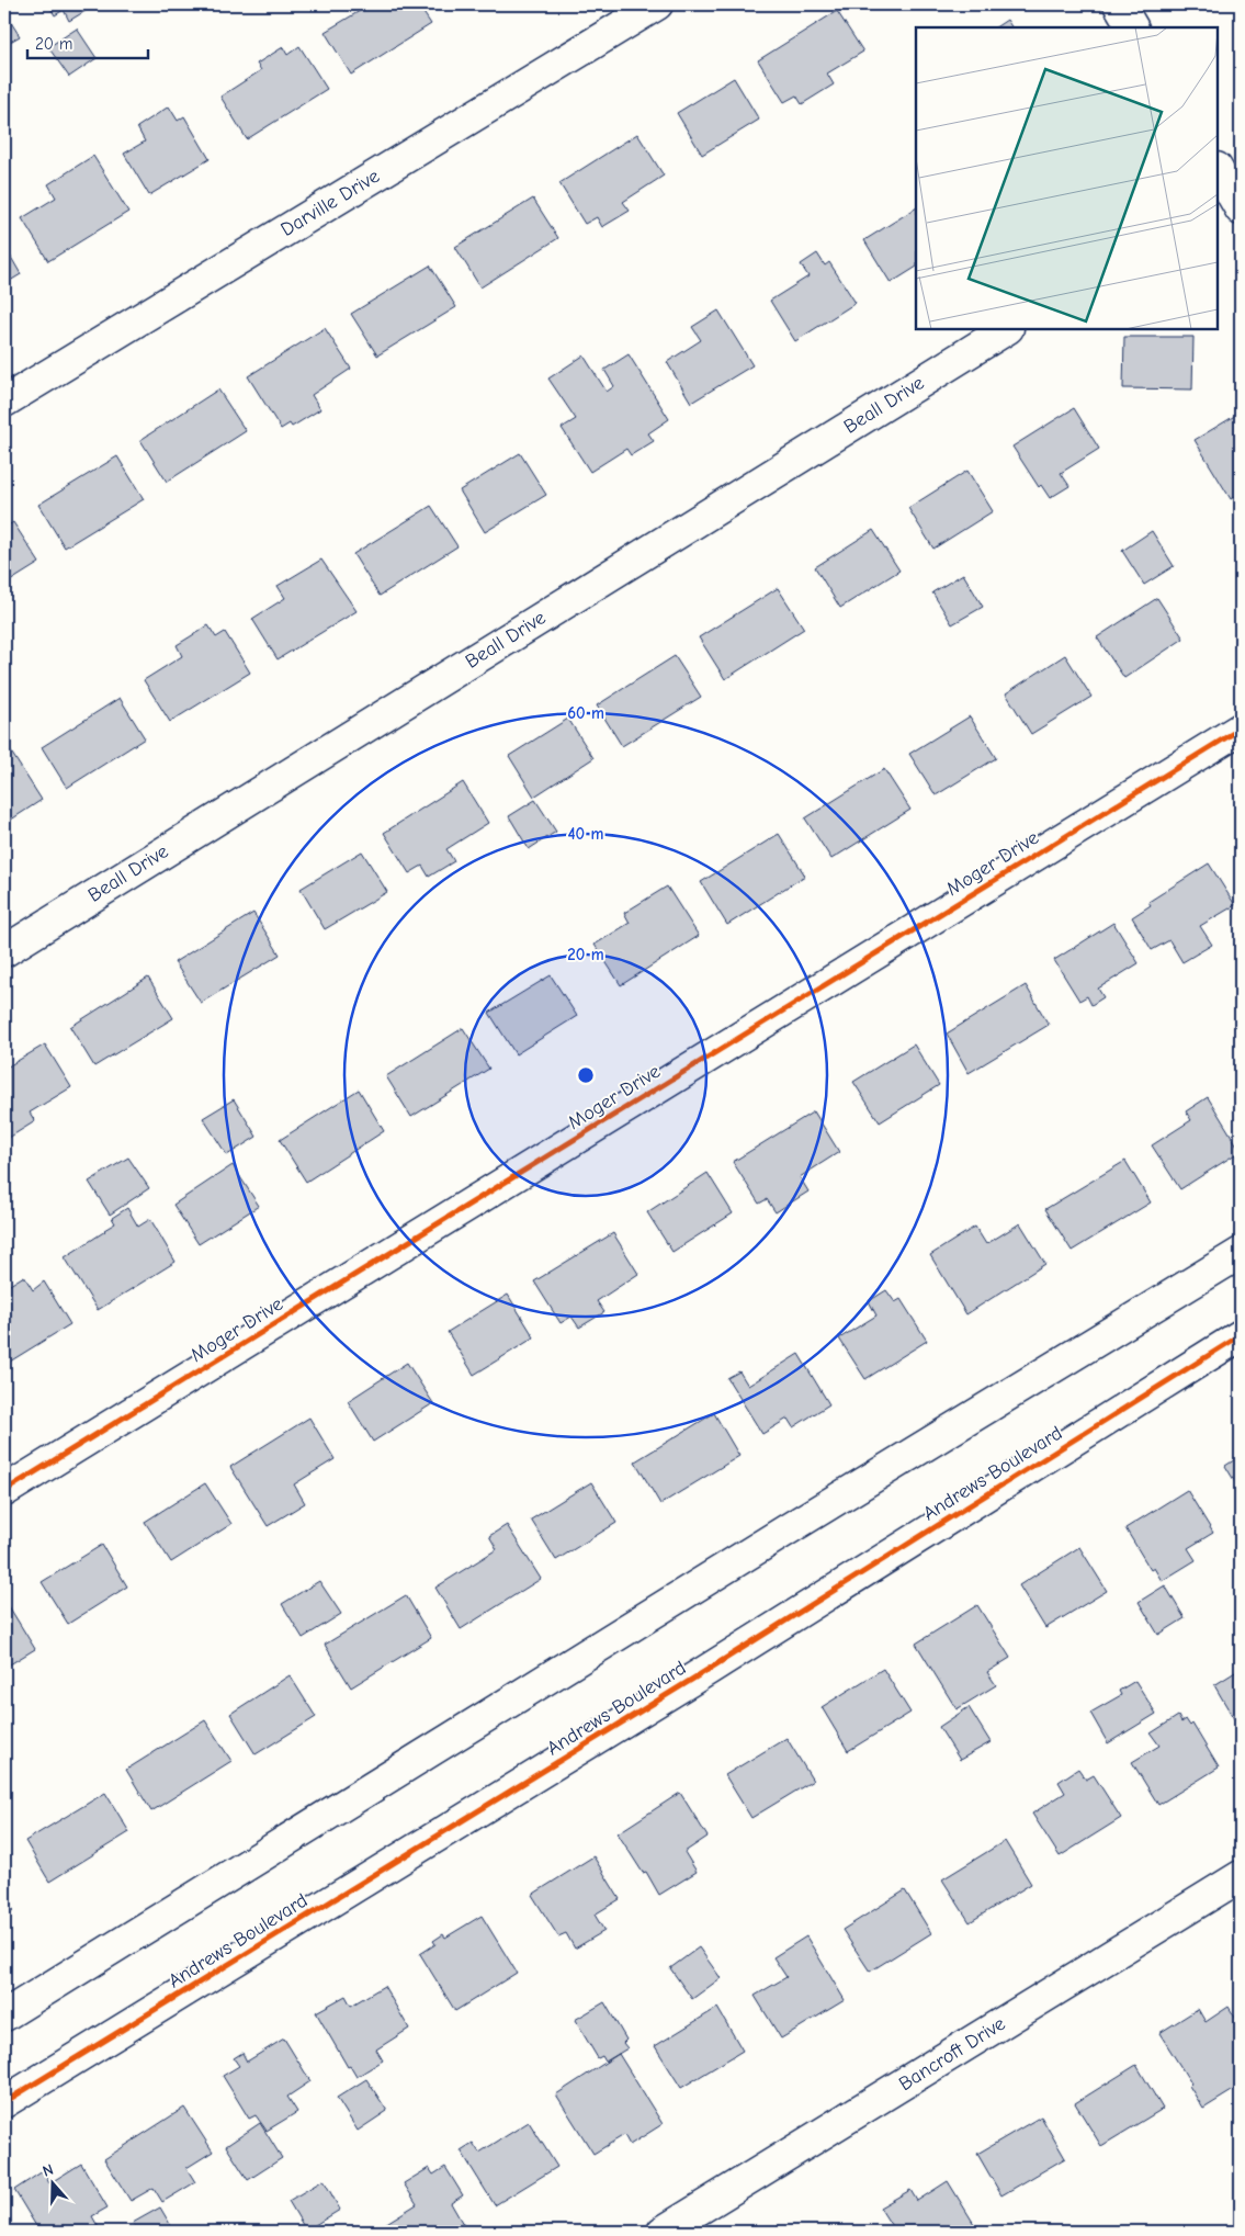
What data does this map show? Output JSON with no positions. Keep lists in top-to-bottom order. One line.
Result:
{"streets":{"street":["Darville Drive","Beall Drive","Moger Drive","Andrews Boulevard","Bancroft Drive"]},"scale_bar":"20 m","north":"top","rings":["60 m","40 m","20 m"]}
